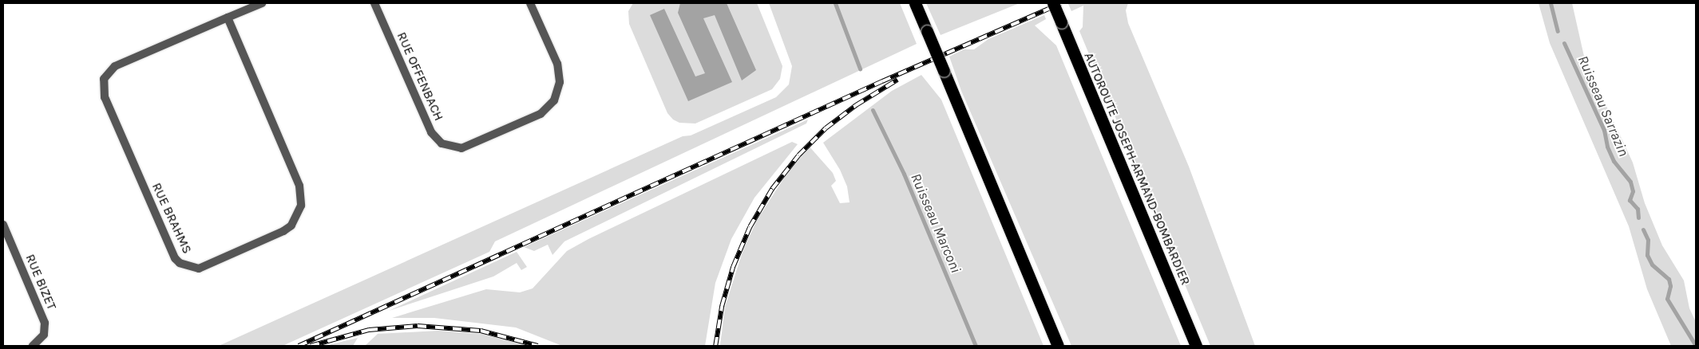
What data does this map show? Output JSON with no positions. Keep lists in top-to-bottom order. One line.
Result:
{"streets":{"highway":["AUTOROUTE JOSEPH-ARMAND-BOMBARDIER"],"street":["RUE OFFENBACH","RUE BRAHMS","RUE BIZET"]},"water":["Ruisseau Sarrazin","Ruisseau Marconi"]}
